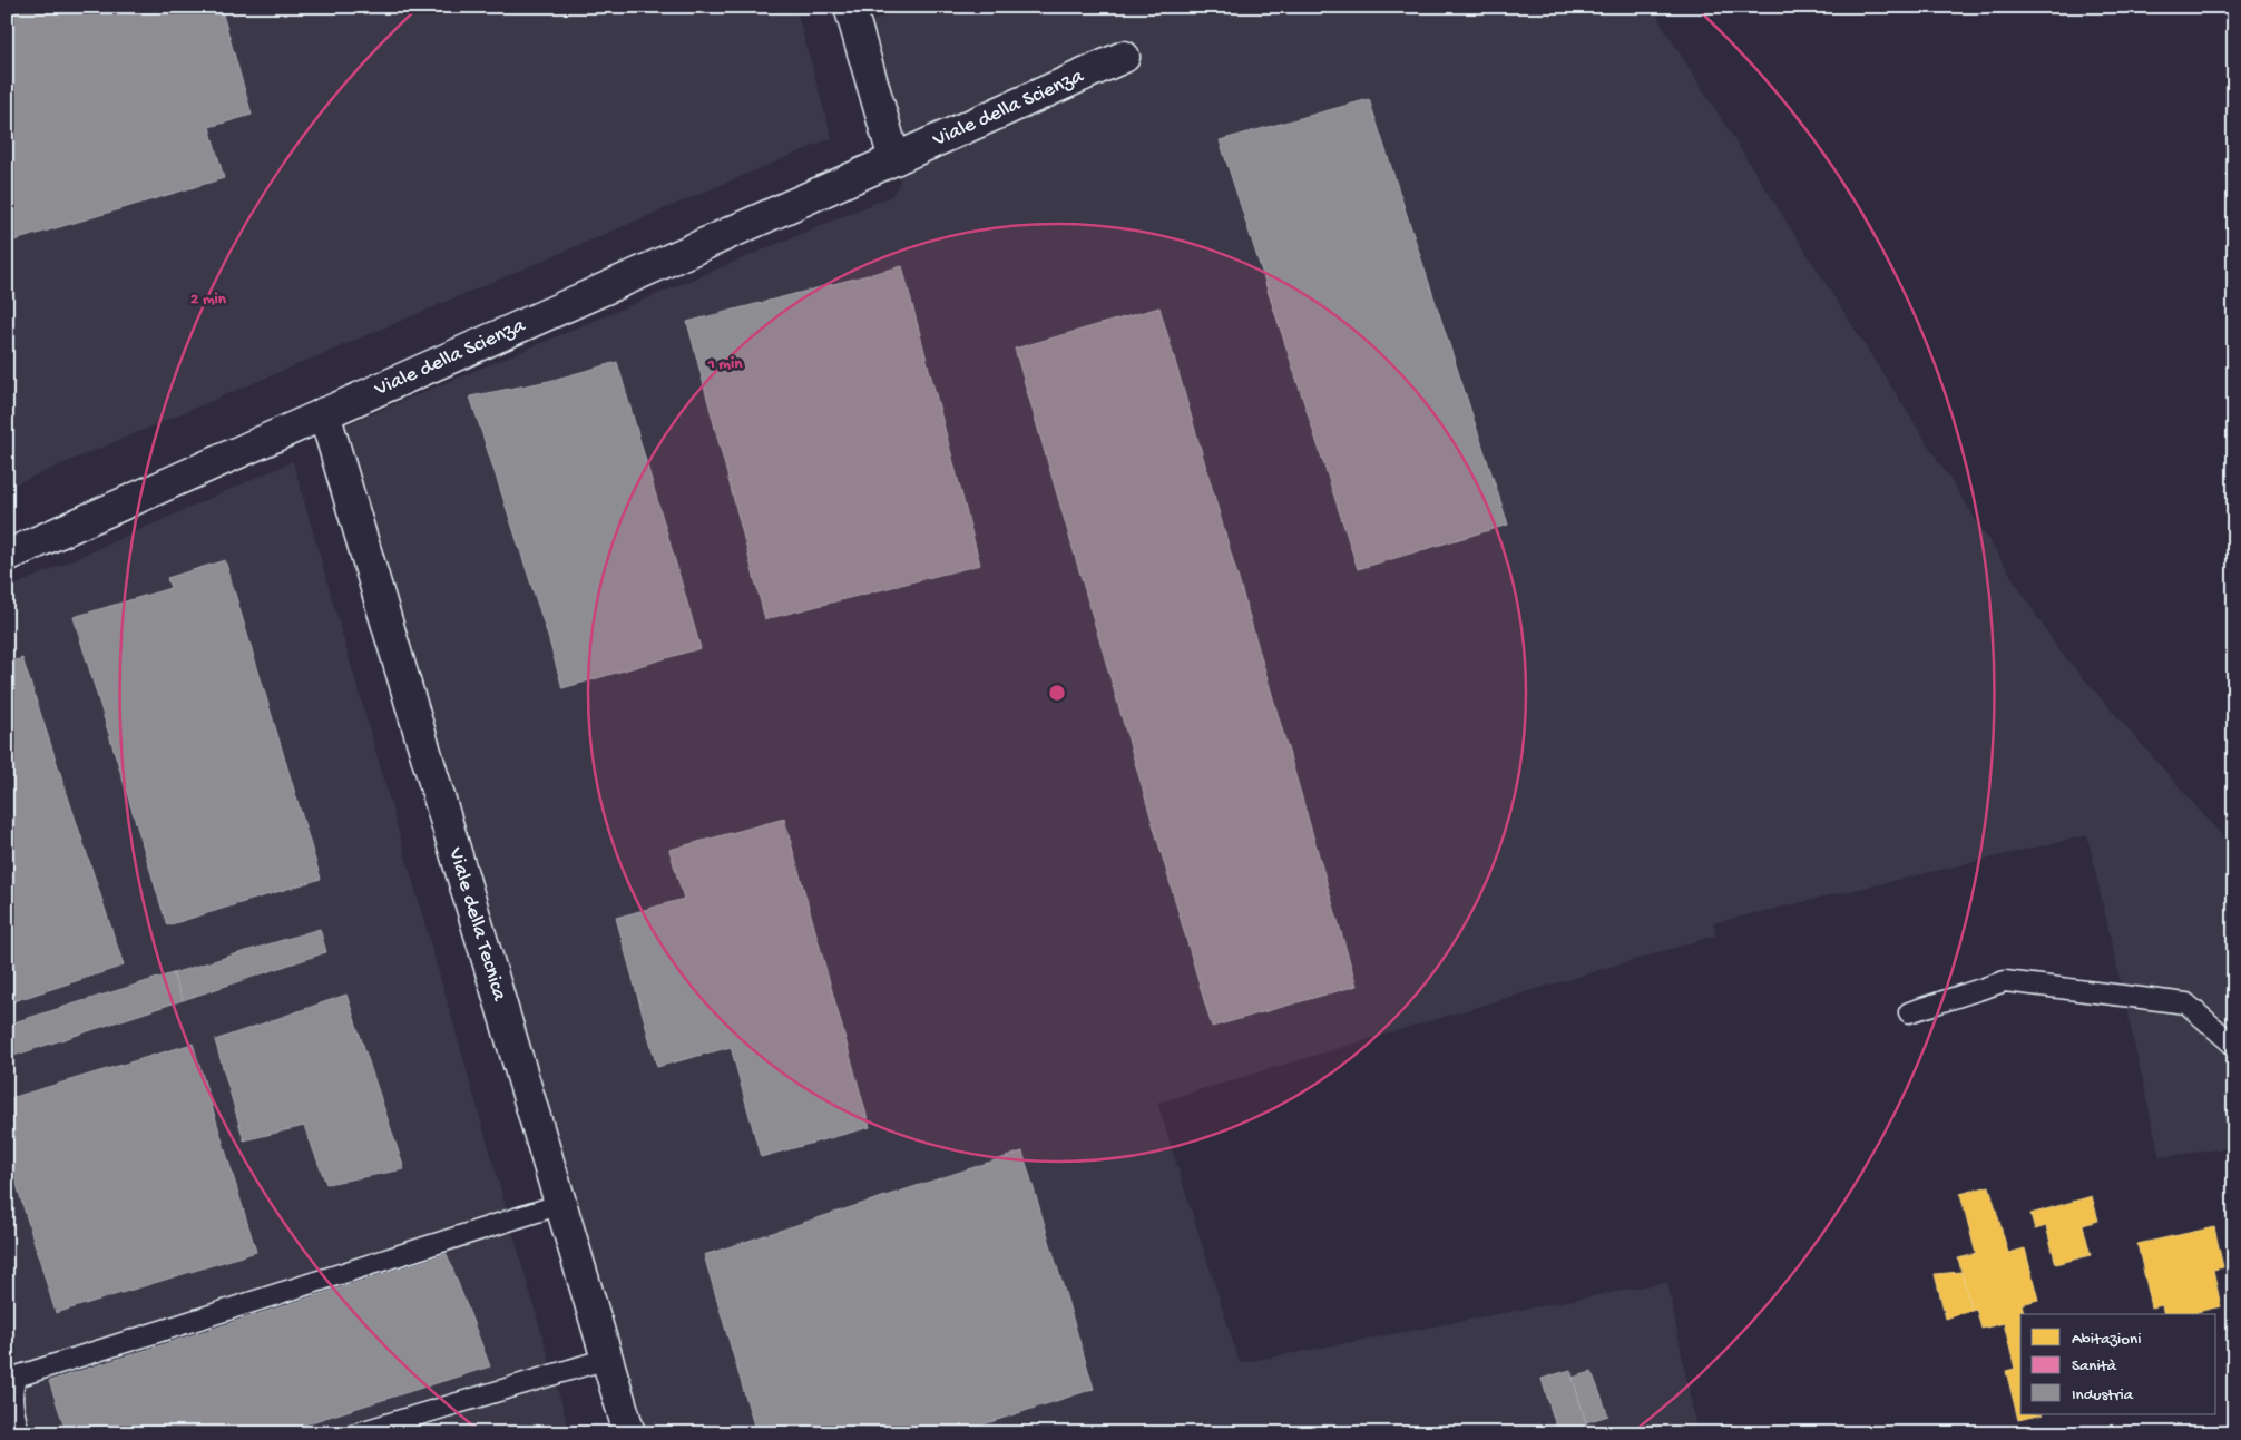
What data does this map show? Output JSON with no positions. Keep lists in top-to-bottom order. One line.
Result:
{"streets":{"street":["Viale della Scienza","Viale della Tecnica"]},"crossings":[["Viale della Scienza","Viale della Tecnica"]],"legend":["Abitazioni","Sanità","Industria"],"rings":["2 min","1 min"]}
